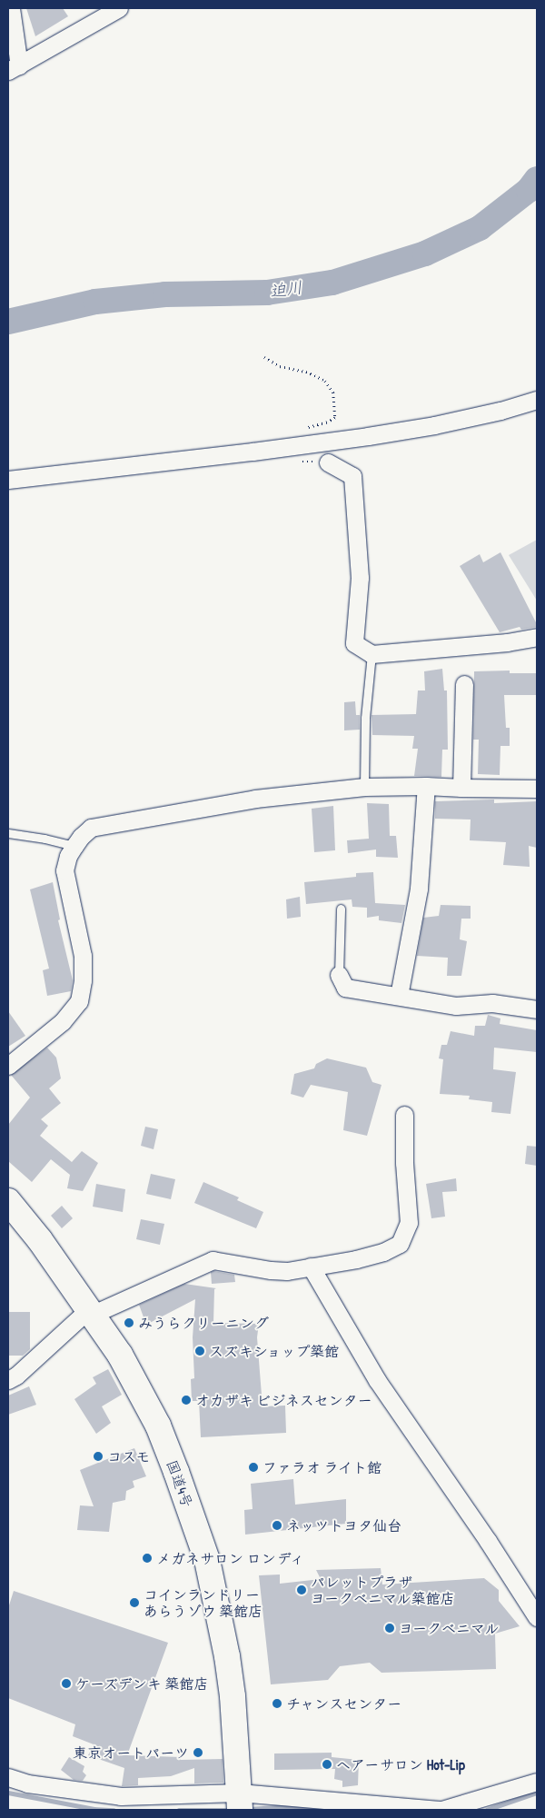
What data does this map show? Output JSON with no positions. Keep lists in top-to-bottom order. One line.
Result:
{"streets":{"highway":["国道4号"]},"water":["迫川"],"places":["みうらクリーニング","スズキショップ築館","オカザキ ビジネスセンター","コスモ","ファラオ ライト館","ネッツトヨタ仙台","メガネサロン ロンディ","パレットプラザ ヨークベニマル築館店","コインランドリー あらうゾウ 築館店","ヨークベニマル","ケーズデンキ 築館店","チャンスセンター","東京オートパーツ","ヘアーサロン Hot-Lip"]}
